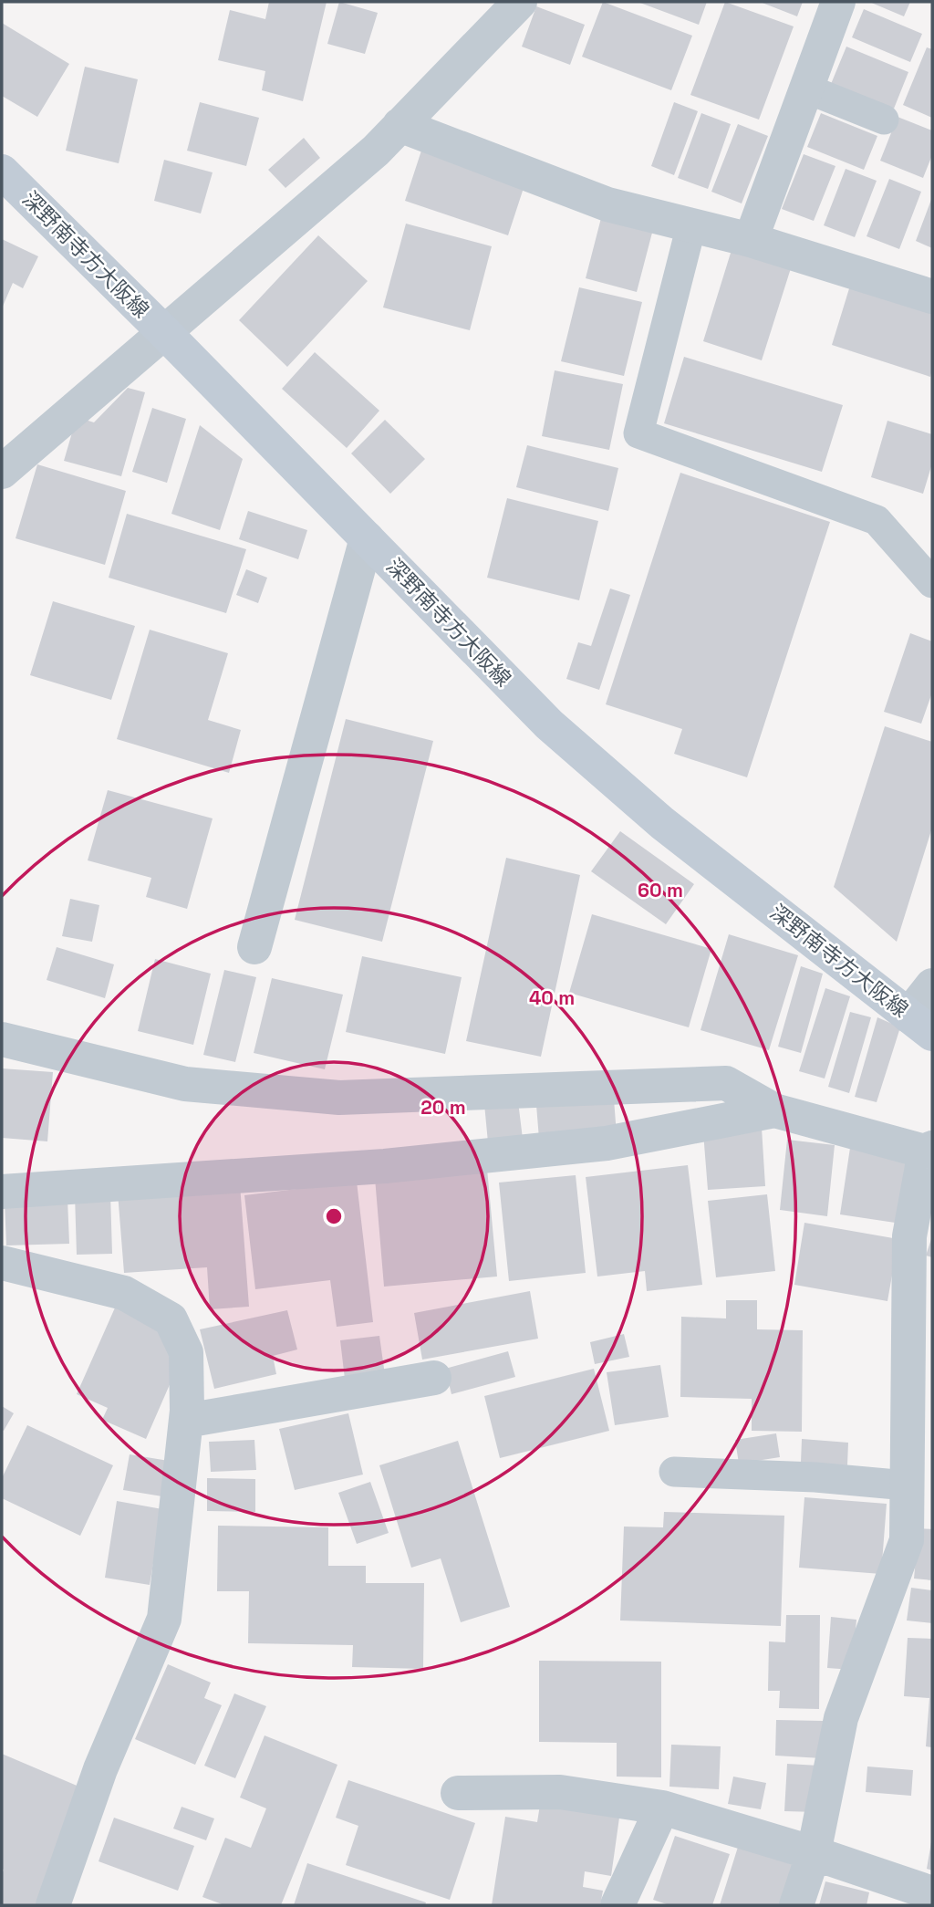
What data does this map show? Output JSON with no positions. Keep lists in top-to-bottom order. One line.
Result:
{"streets":{"main road":["深野南寺方大阪線"]},"rings":["60 m","40 m","20 m"]}
